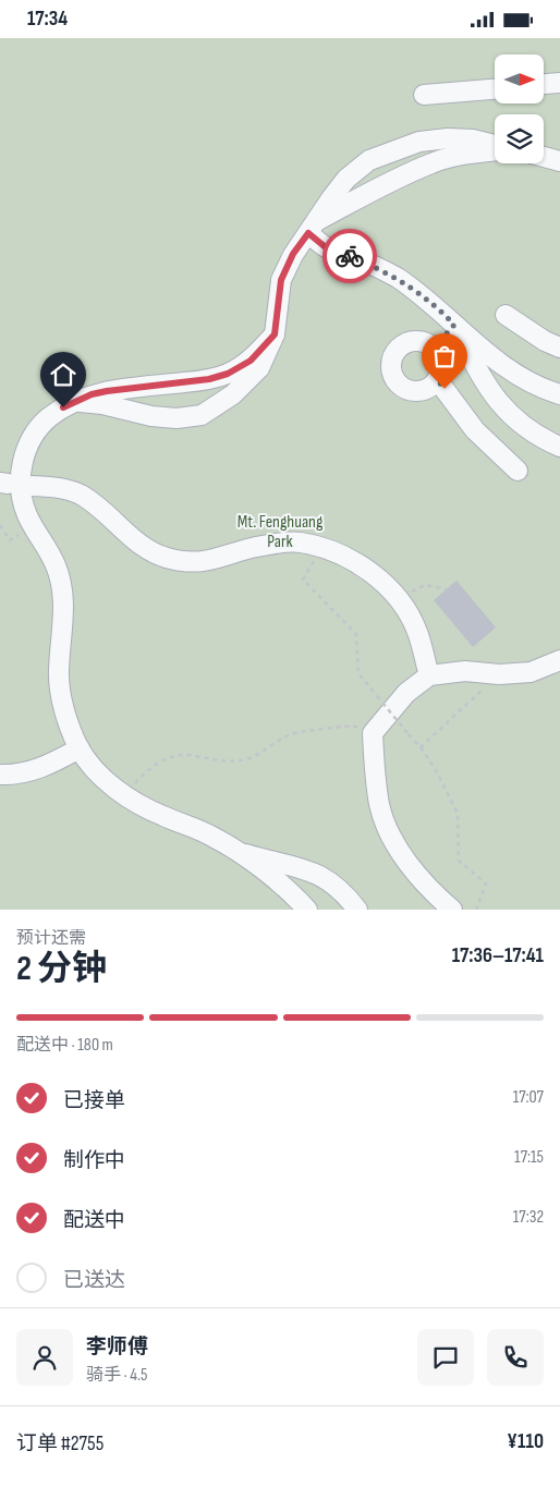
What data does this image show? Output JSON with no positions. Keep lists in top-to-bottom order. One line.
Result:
{"parks":["Mt. Fenghuang Park"],"north":"right","page":{"status":"17:34","heading":["2 分钟","预计还需","17:36–17:41"],"panel":["李师傅","骑手 · 4.5","订单 #2755","¥110"],"bar":"配送中 · 180 m","list":[["已接单","17:07"],["制作中","17:15"],["配送中","17:32"],"已送达"]}}
